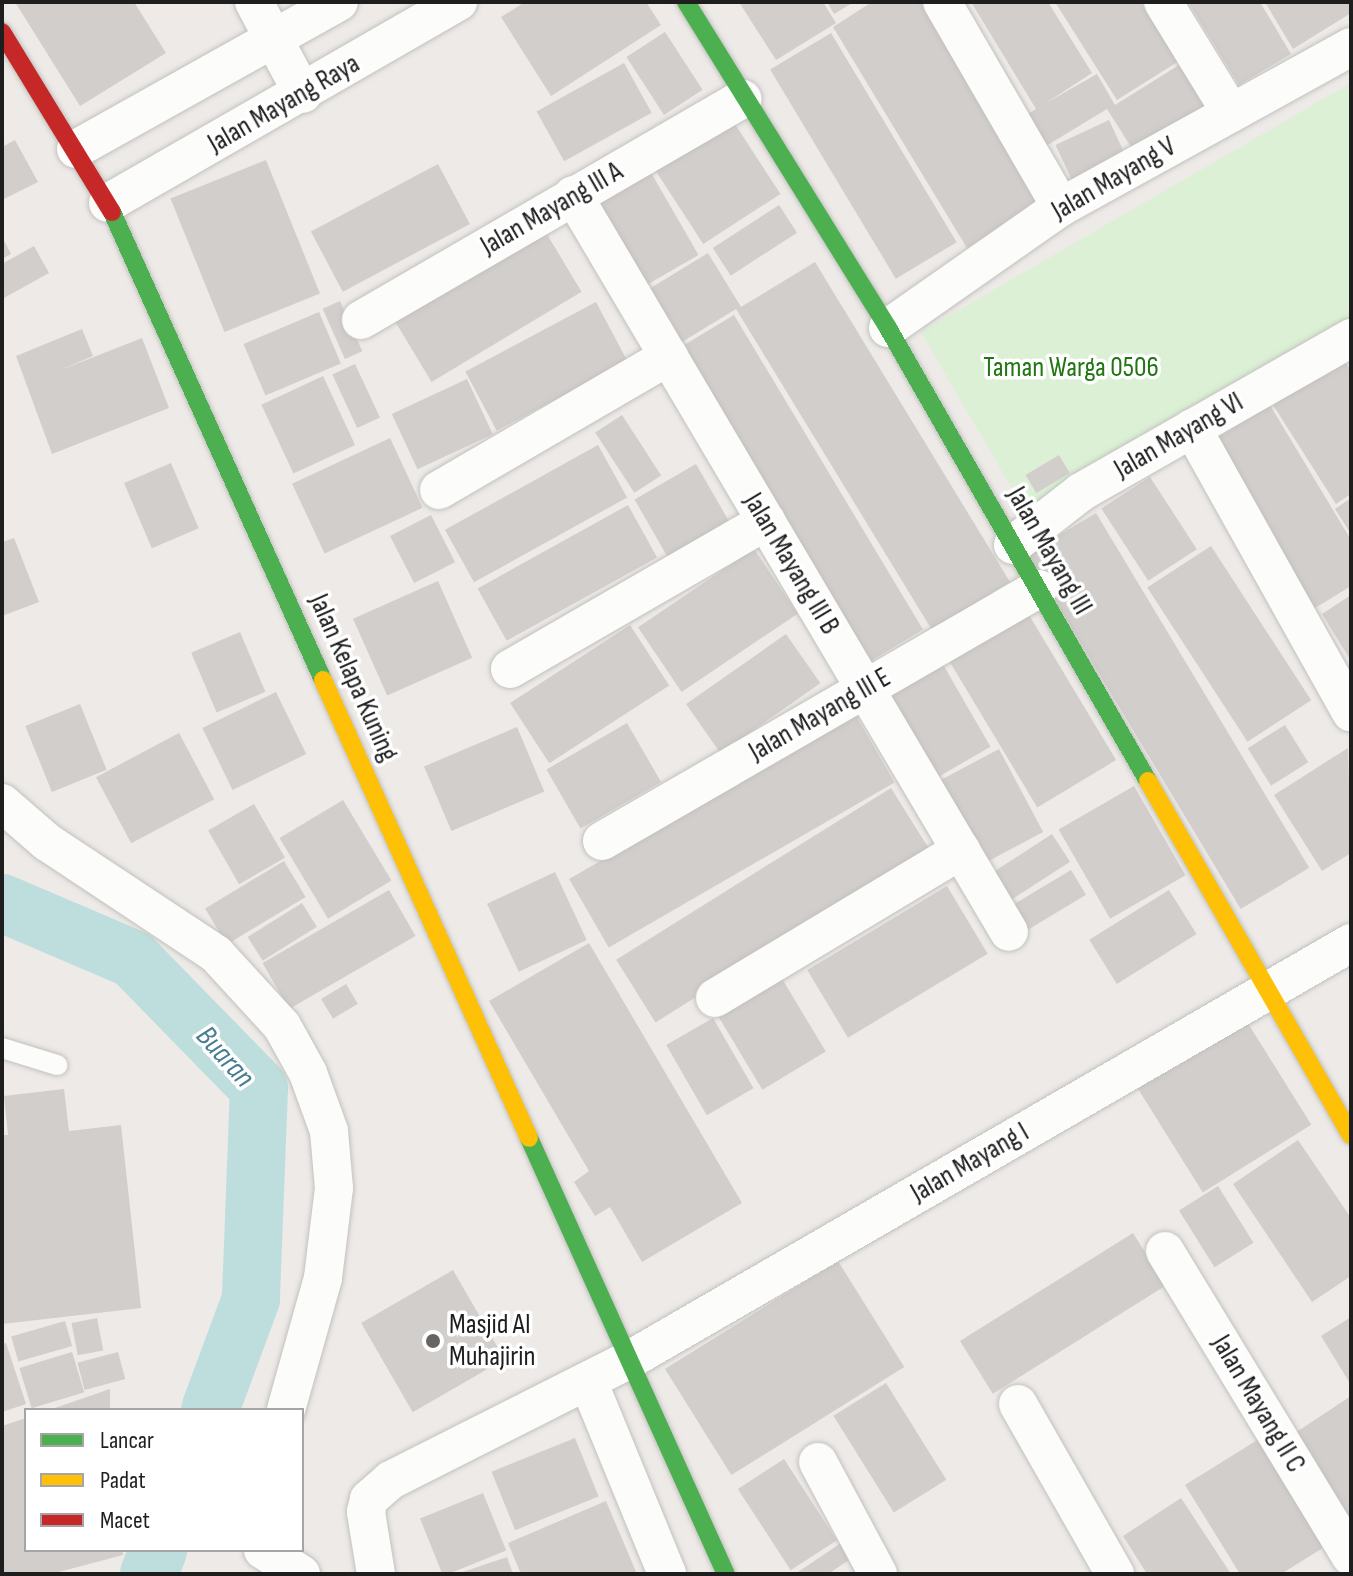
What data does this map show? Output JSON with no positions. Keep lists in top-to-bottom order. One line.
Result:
{"streets":{"street":["Jalan Mayang Raya","Jalan Mayang V","Jalan Mayang III A","Jalan Mayang VI","Jalan Mayang III","Jalan Mayang III B","Jalan Kelapa Kuning","Jalan Mayang III E","Jalan Mayang I","Jalan Mayang II C"]},"crossings":[["Jalan Mayang Raya","Jalan Kelapa Kuning"],["Jalan Mayang V","Jalan Mayang III"],["Jalan Mayang III A","Jalan Mayang III"],["Jalan Mayang III A","Jalan Mayang III B"],["Jalan Mayang VI","Jalan Mayang III"],["Jalan Mayang III","Jalan Mayang III E"],["Jalan Mayang III","Jalan Mayang I"],["Jalan Mayang III B","Jalan Mayang III E"],["Jalan Kelapa Kuning","Jalan Mayang I"]],"water":["Buaran"],"parks":["Taman Warga 0506"],"places":["Masjid Al Muhajirin"],"legend":["Lancar","Padat","Macet"]}
